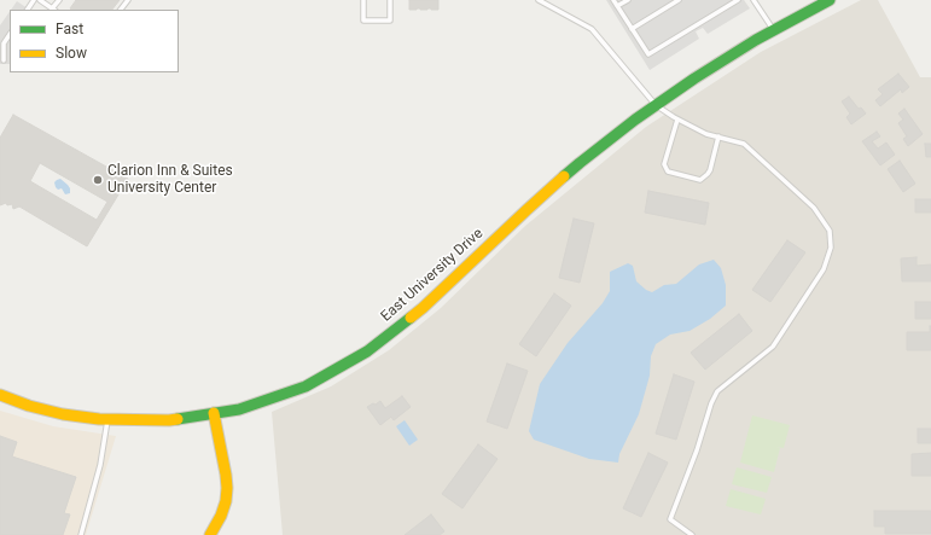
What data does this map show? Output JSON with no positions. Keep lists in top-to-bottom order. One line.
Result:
{"streets":{"main road":["East University Drive"]},"places":["Clarion Inn & Suites University Center"],"legend":["Fast","Slow"]}
